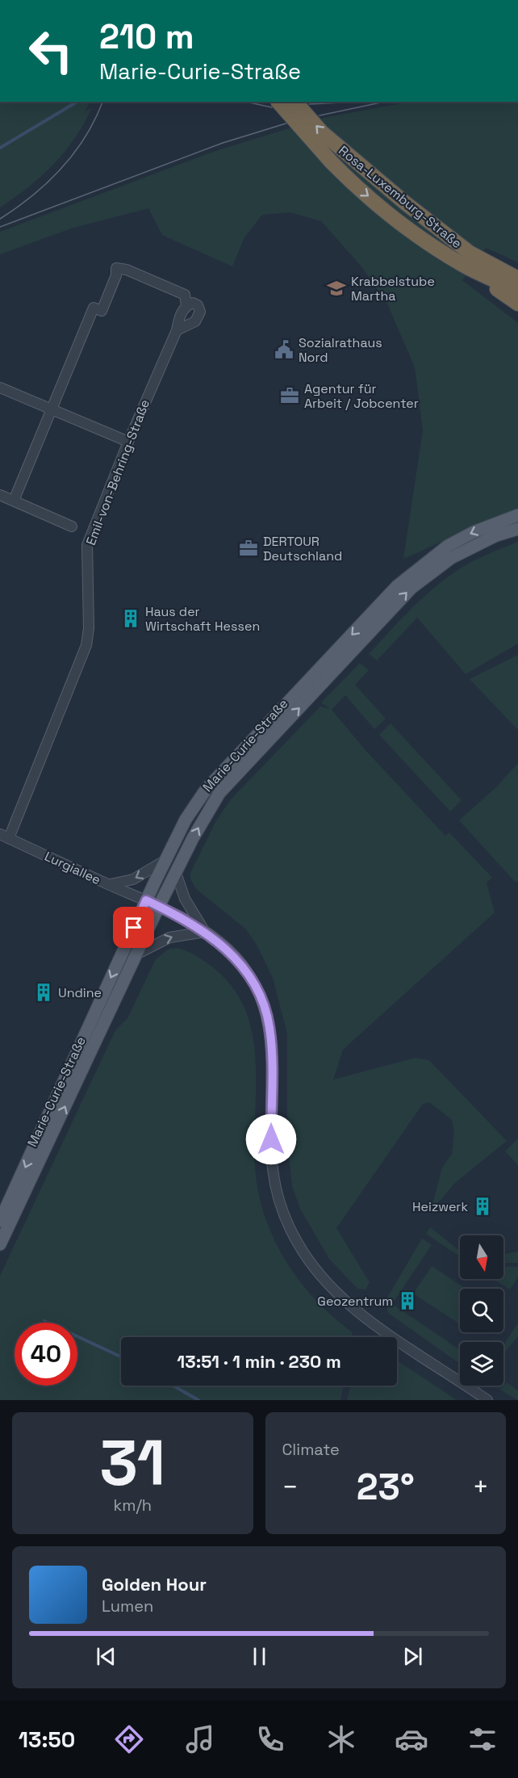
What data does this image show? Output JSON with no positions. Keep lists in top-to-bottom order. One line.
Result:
{"streets":{"highway":["Rosa-Luxemburg-Straße"],"main road":["Marie-Curie-Straße"],"street":["Emil-von-Behring-Straße","Lurgiallee"]},"crossings":[["Emil-von-Behring-Straße","Lurgiallee"],["Marie-Curie-Straße","Lurgiallee"]],"places":{"school or university":["Krabbelstube Martha"],"public building":["Sozialrathaus Nord"],"office":["Agentur für Arbeit / Jobcenter","DERTOUR Deutschland"],"building":["Haus der Wirtschaft Hessen","Undine","Heizwerk","Geozentrum"]},"north":"bottom","page":{"turn":["210 m","Marie-Curie-Straße"],"limit":"40","trip":"13:51 · 1 min · 230 m","tile":[["31","km/h"],"Climate"],"heat":["−","23°","+"],"song":["Golden Hour","Lumen"],"tabs":"13:50"}}
